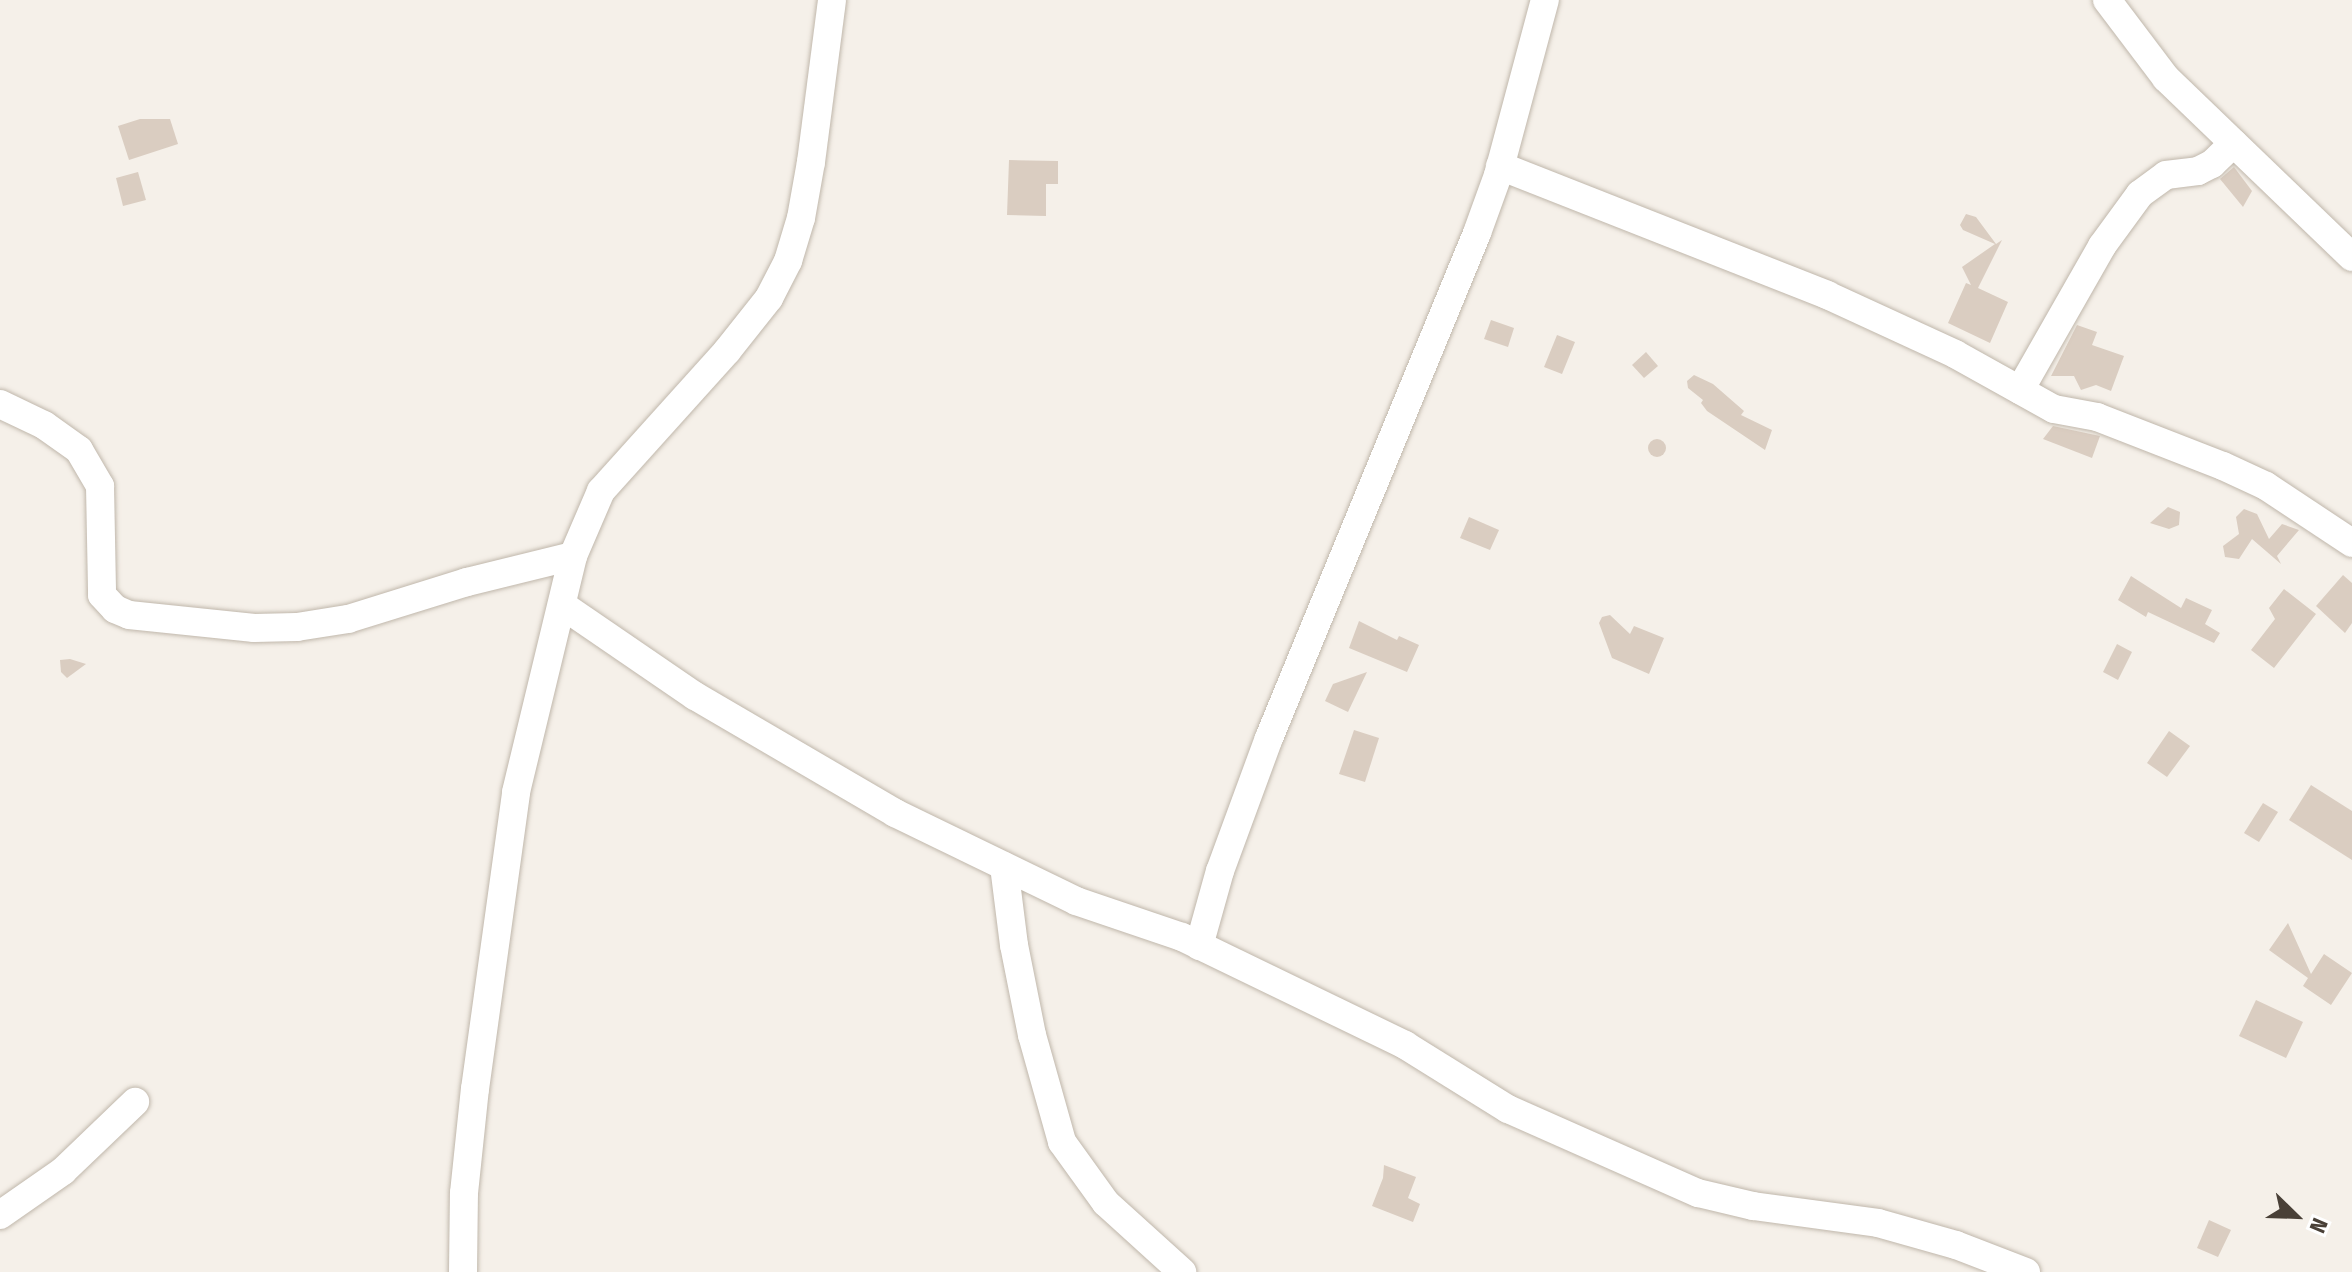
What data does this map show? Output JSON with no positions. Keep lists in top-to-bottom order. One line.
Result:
{"north":"bottom right"}
